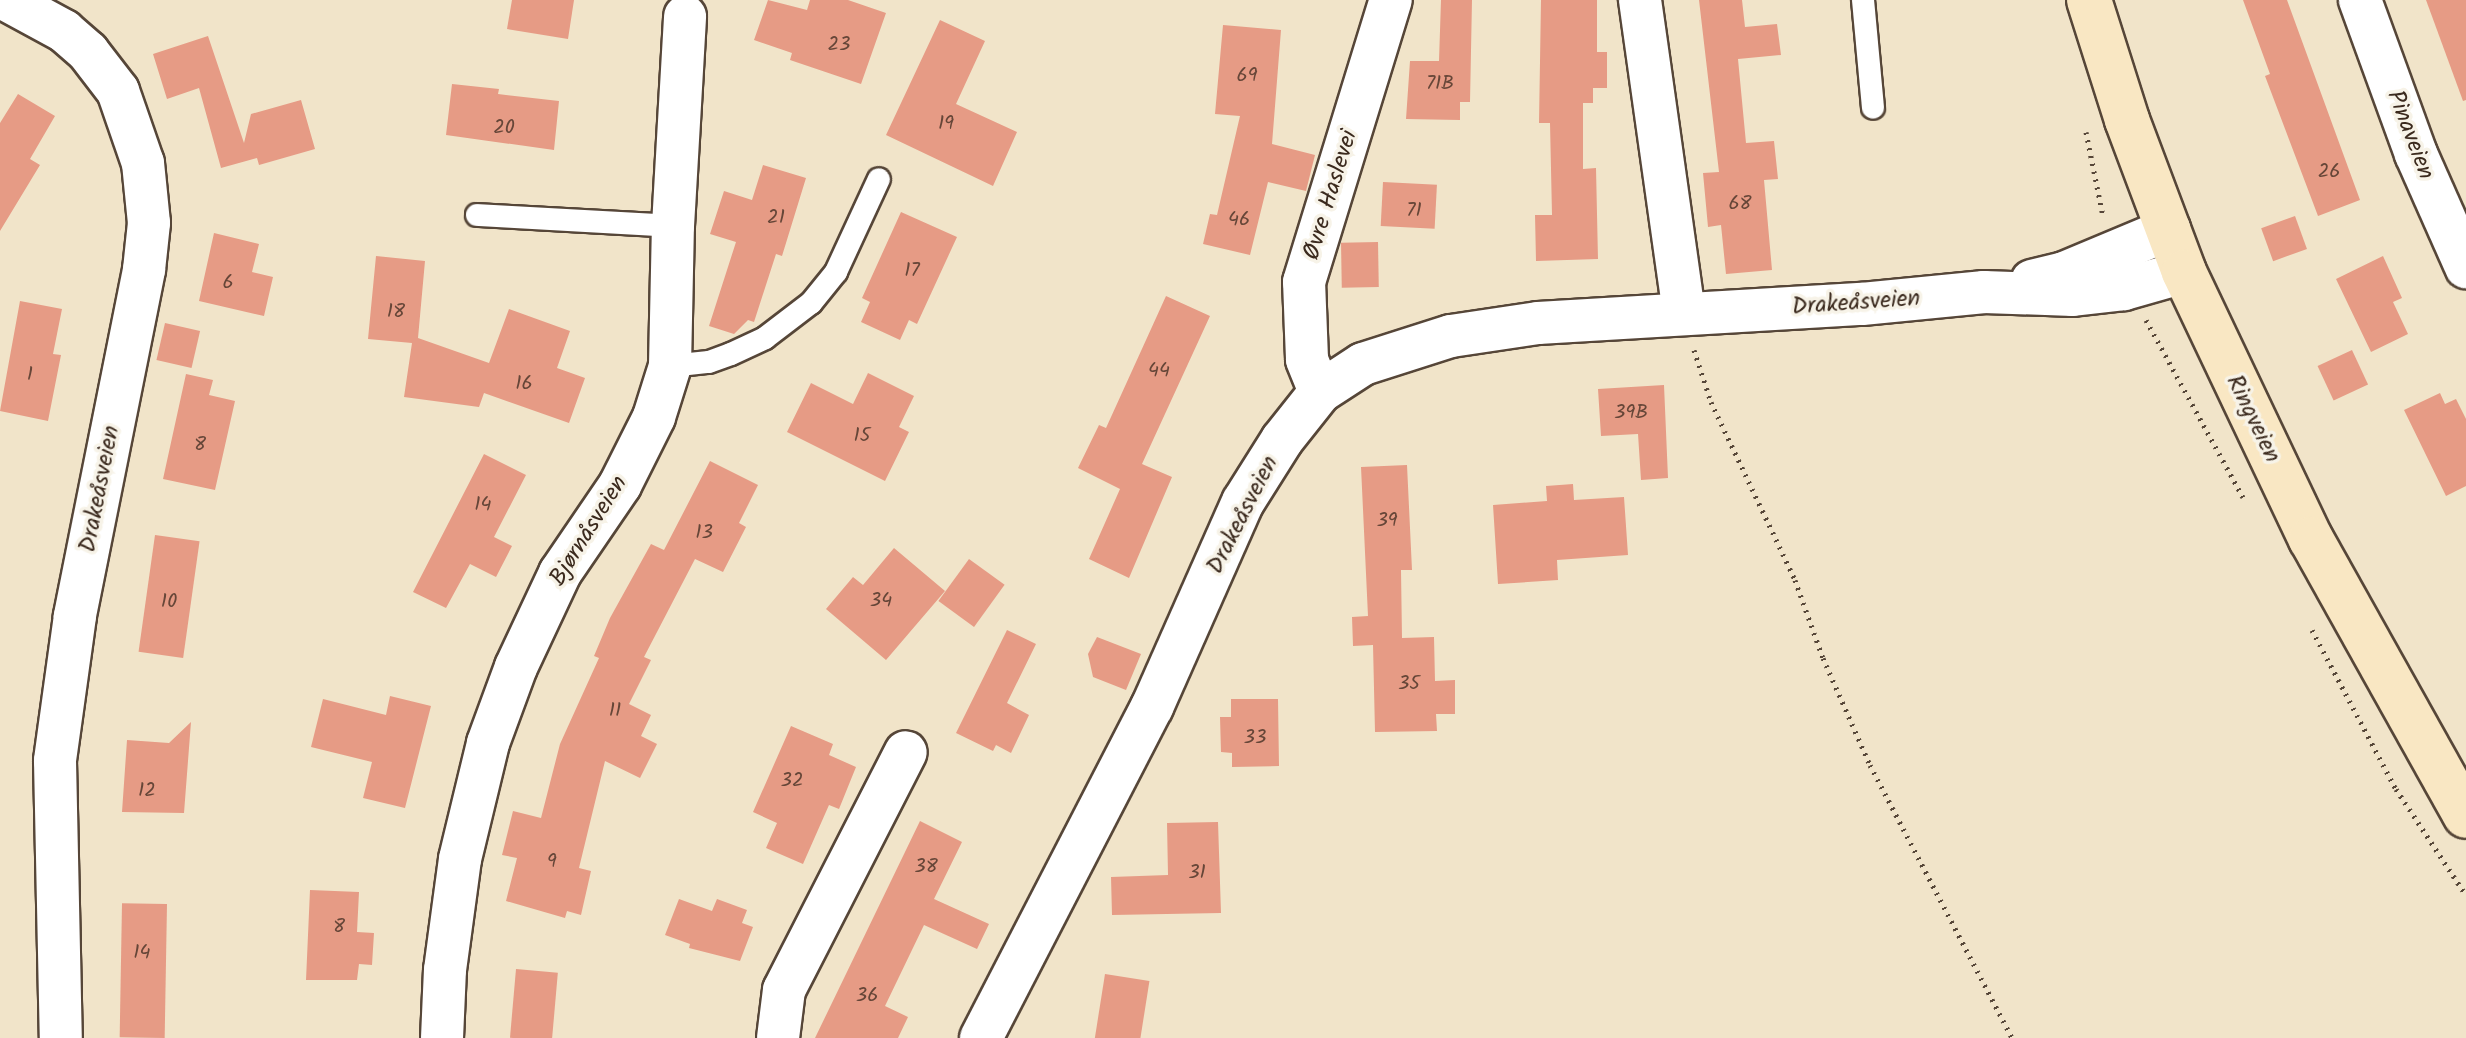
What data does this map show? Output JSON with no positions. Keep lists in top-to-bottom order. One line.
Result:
{"streets":{"main road":["Ringveien"],"street":["Pinaveien","Øvre Haslevei","Drakeåsveien","Bjørnåsveien"]},"crossings":[["Øvre Haslevei","Drakeåsveien"],["Drakeåsveien","Ringveien"]],"house_numbers":["23","69","71B","19","20","26","68","71","21","46","17","6","18","44","1","16","39B","15","8","14","39","13","34","10","35","11","33","32","12","9","38","31","8","14","36"]}
